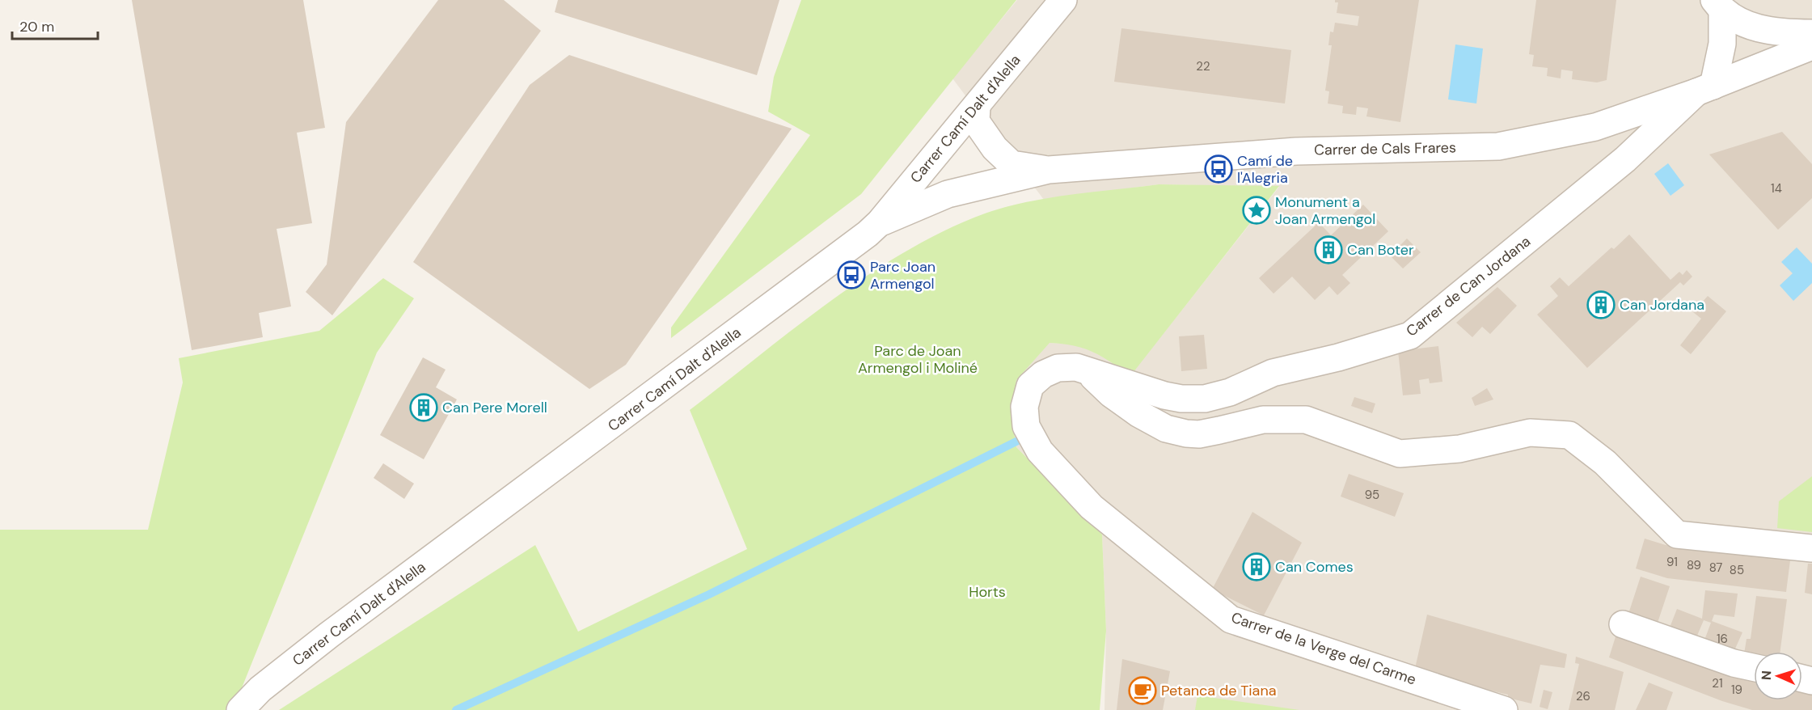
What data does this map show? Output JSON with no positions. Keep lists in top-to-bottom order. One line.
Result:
{"streets":{"street":["Carrer Camí Dalt d'Alella","Carrer de Cals Frares","Carrer de Can Jordana","Carrer de la Verge del Carme"]},"crossings":[["Carrer Camí Dalt d'Alella","Carrer de Cals Frares"],["Carrer de Cals Frares","Carrer de Can Jordana"],["Carrer de Can Jordana","Carrer de la Verge del Carme"]],"parks":["Parc de Joan Armengol i Moliné","Horts"],"places":{"bus stop":["Camí de l'Alegria","Parc Joan Armengol"],"place":["Monument a Joan Armengol"],"building":["Can Boter","Can Jordana","Can Pere Morell","Can Comes"],"cafe":["Petanca de Tiana"]},"house_numbers":["22","14","95","91","89","87","85","16","21","19","26"],"scale_bar":"20 m","north":"left"}
